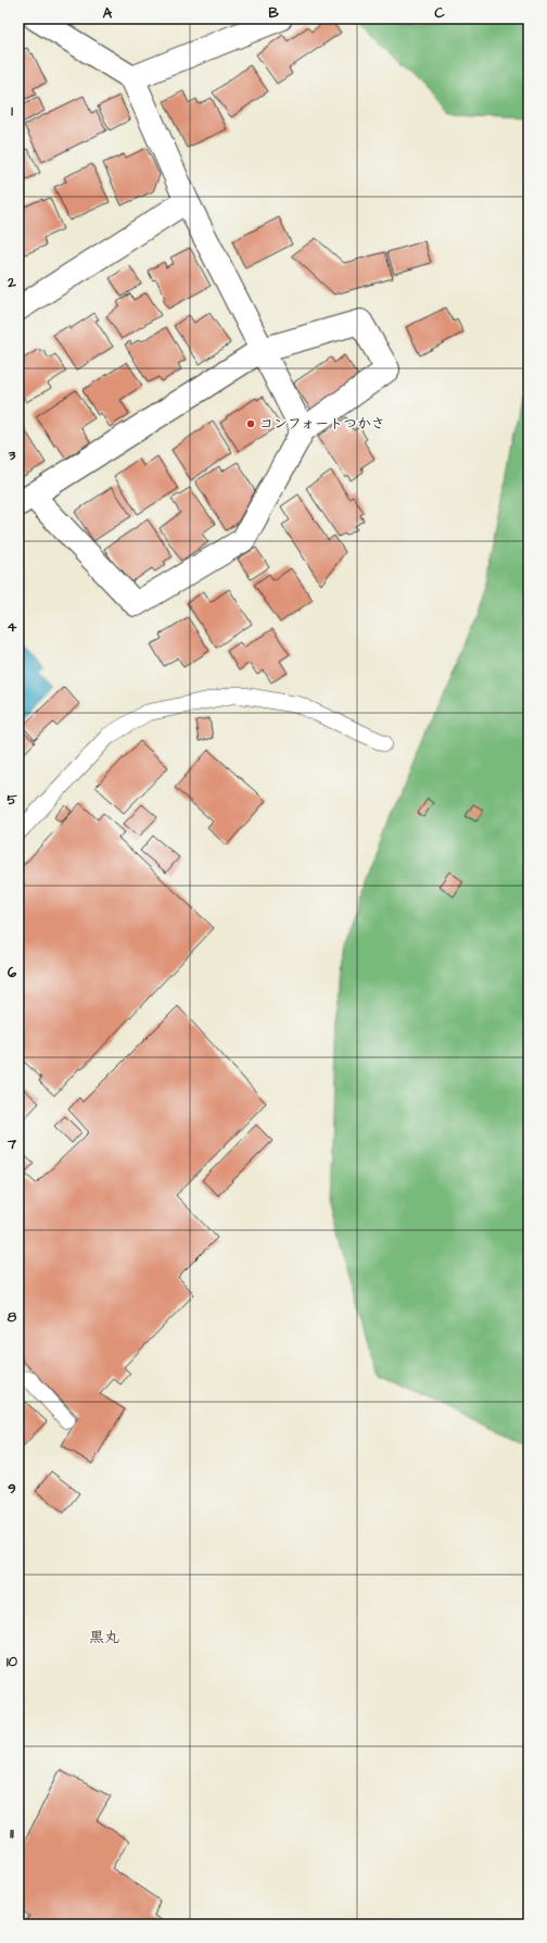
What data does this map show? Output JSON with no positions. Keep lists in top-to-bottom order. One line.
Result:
{"districts":["黒丸"],"places":["コンフォートつかさ"],"grid":{"columns":["A","B","C"],"rows":["1","2","3","4","5","6","7","8","9","10","11"]}}
